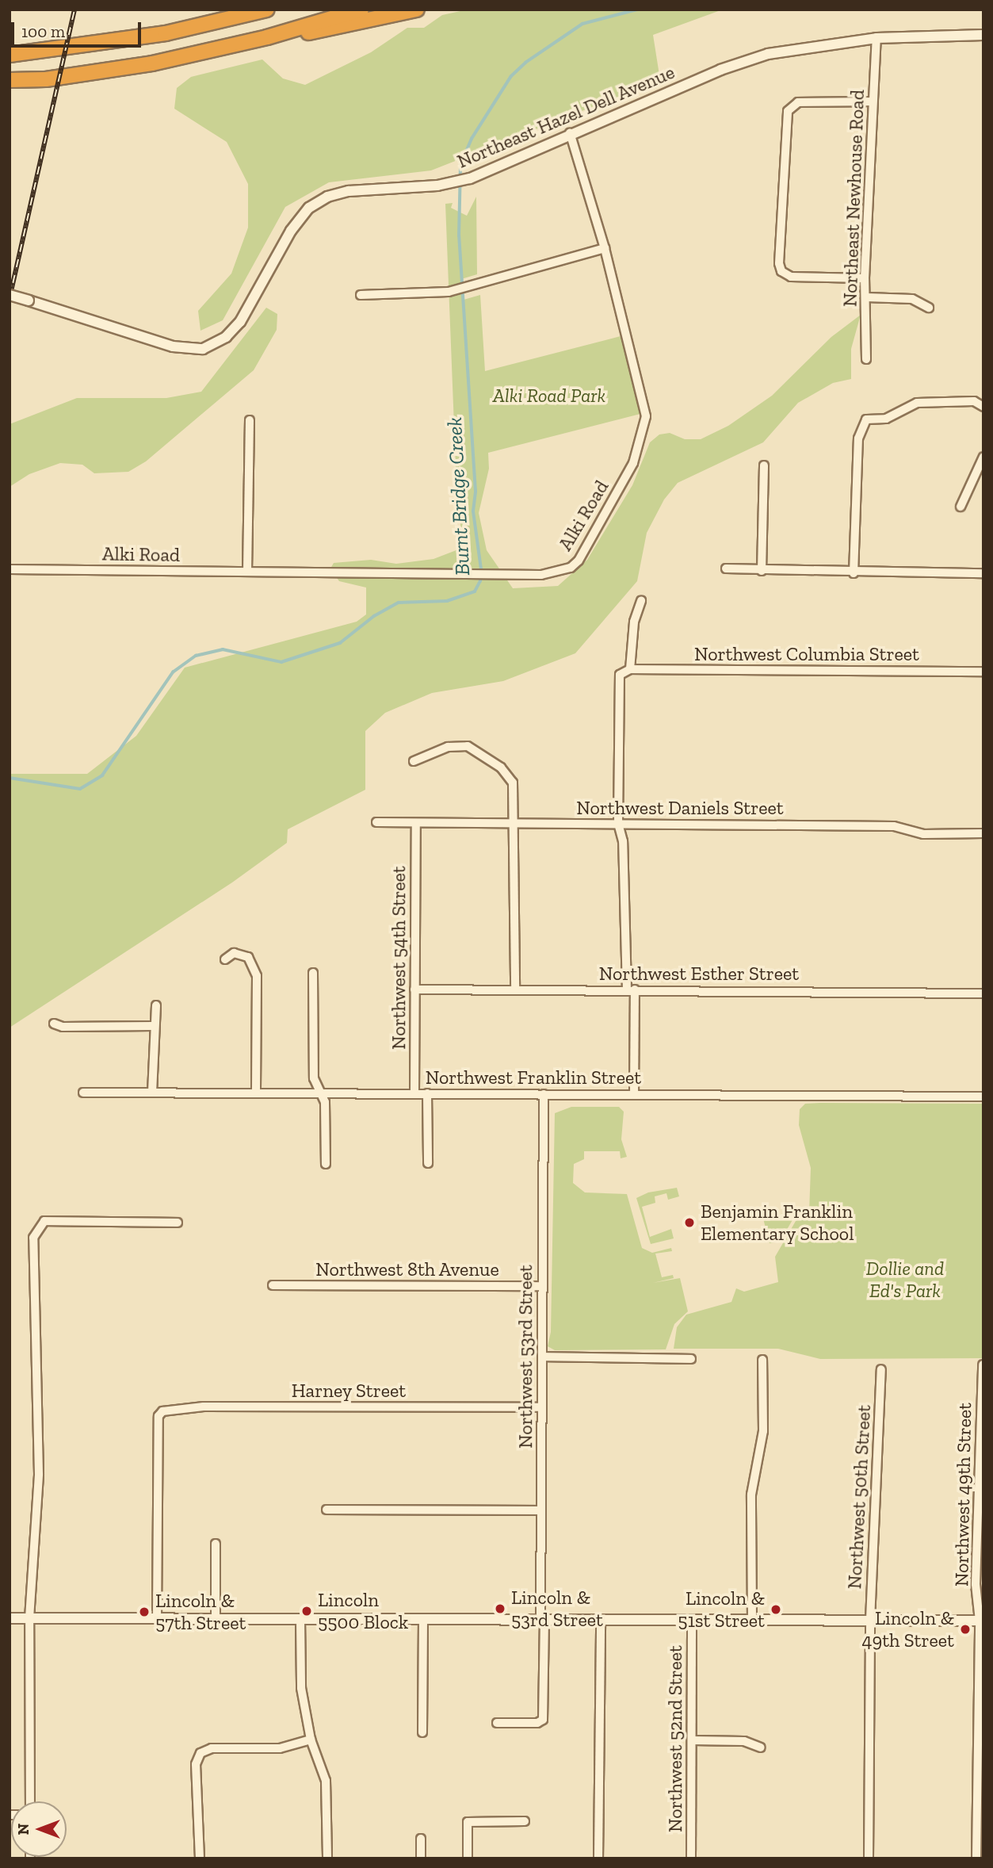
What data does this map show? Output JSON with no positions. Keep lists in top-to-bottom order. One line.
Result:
{"streets":{"street":["Northeast Hazel Dell Avenue","Northeast Newhouse Road","Alki Road","Northwest Columbia Street","Northwest Daniels Street","Northwest 54th Street","Northwest Esther Street","Northwest Franklin Street","Northwest 8th Avenue","Northwest 53rd Street","Harney Street","Northwest 49th Street","Northwest 50th Street","Northwest 52nd Street"]},"crossings":[["Northeast Hazel Dell Avenue","Northeast Newhouse Road"],["Northeast Hazel Dell Avenue","Alki Road"],["Northwest Daniels Street","Northwest 54th Street"],["Northwest 54th Street","Northwest Esther Street"],["Northwest 54th Street","Northwest Franklin Street"],["Northwest Franklin Street","Northwest 53rd Street"],["Northwest 8th Avenue","Northwest 53rd Street"],["Northwest 53rd Street","Harney Street"]],"water":["Burnt Bridge Creek"],"parks":["Alki Road Park","Dollie and Ed's Park"],"places":["Benjamin Franklin Elementary School","Lincoln & 53rd Street","Lincoln & 51st Street","Lincoln 5500 Block","Lincoln & 57th Street","Lincoln & 49th Street"],"scale_bar":"100 m","north":"left"}
